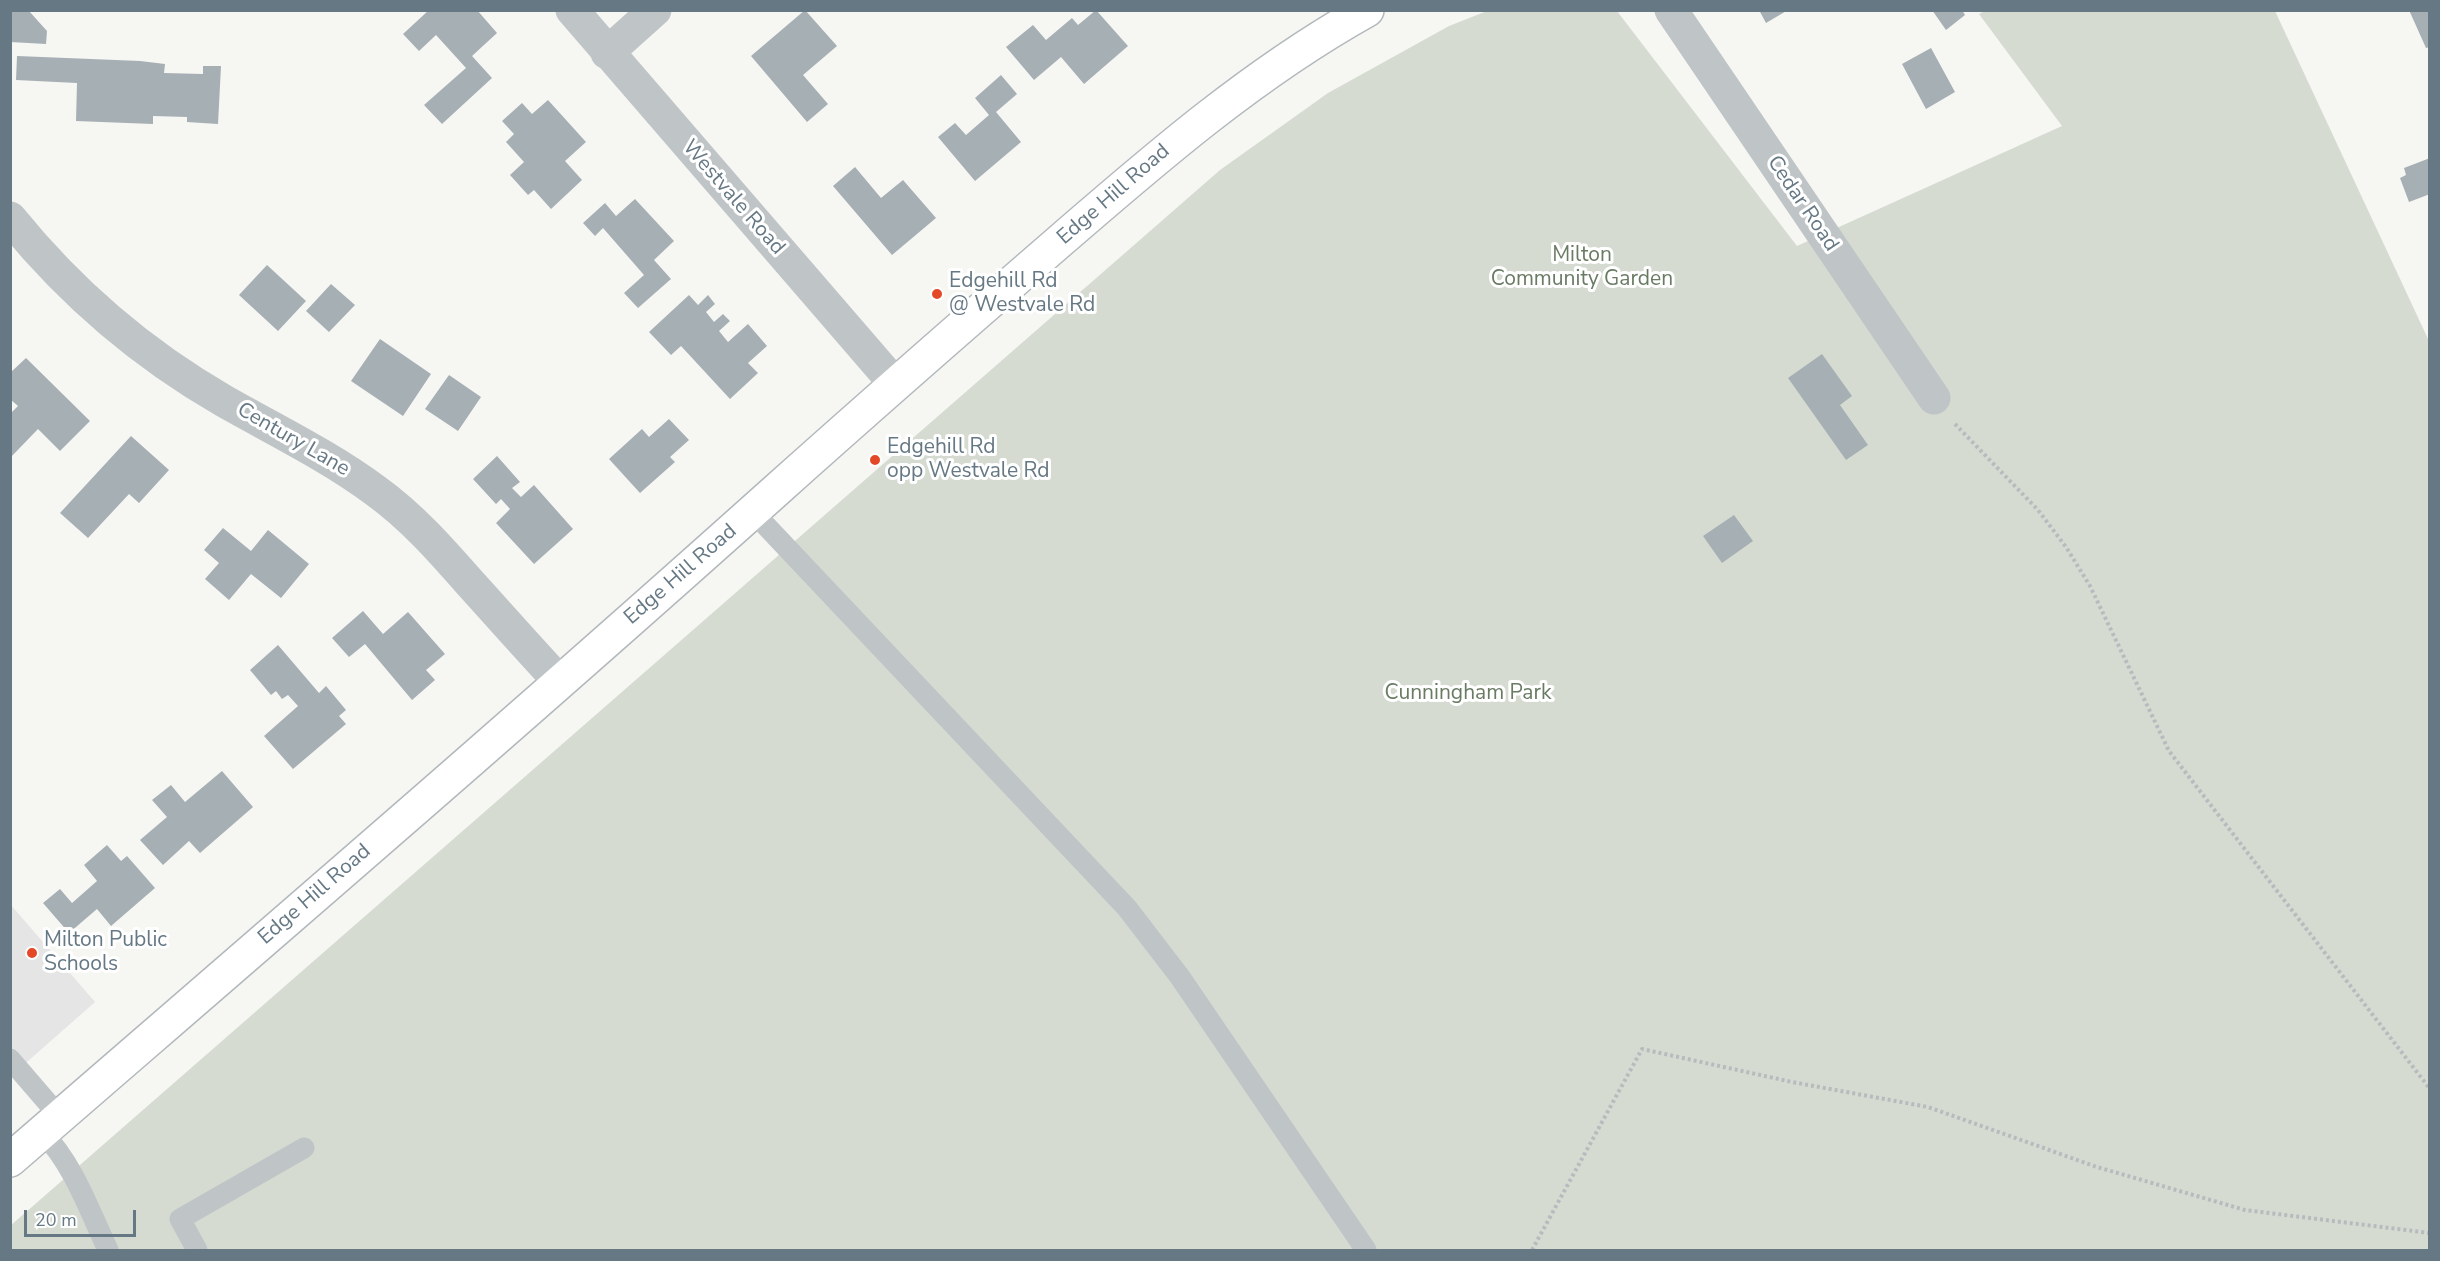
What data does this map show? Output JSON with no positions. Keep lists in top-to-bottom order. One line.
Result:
{"streets":{"street":["Edge Hill Road","Westvale Road","Cedar Road","Century Lane"]},"crossings":[["Edge Hill Road","Westvale Road"],["Edge Hill Road","Century Lane"]],"parks":["Milton Community Garden","Cunningham Park"],"places":["Edgehill Rd @ Westvale Rd","Edgehill Rd opp Westvale Rd","Milton Public Schools"],"scale_bar":"20 m"}
